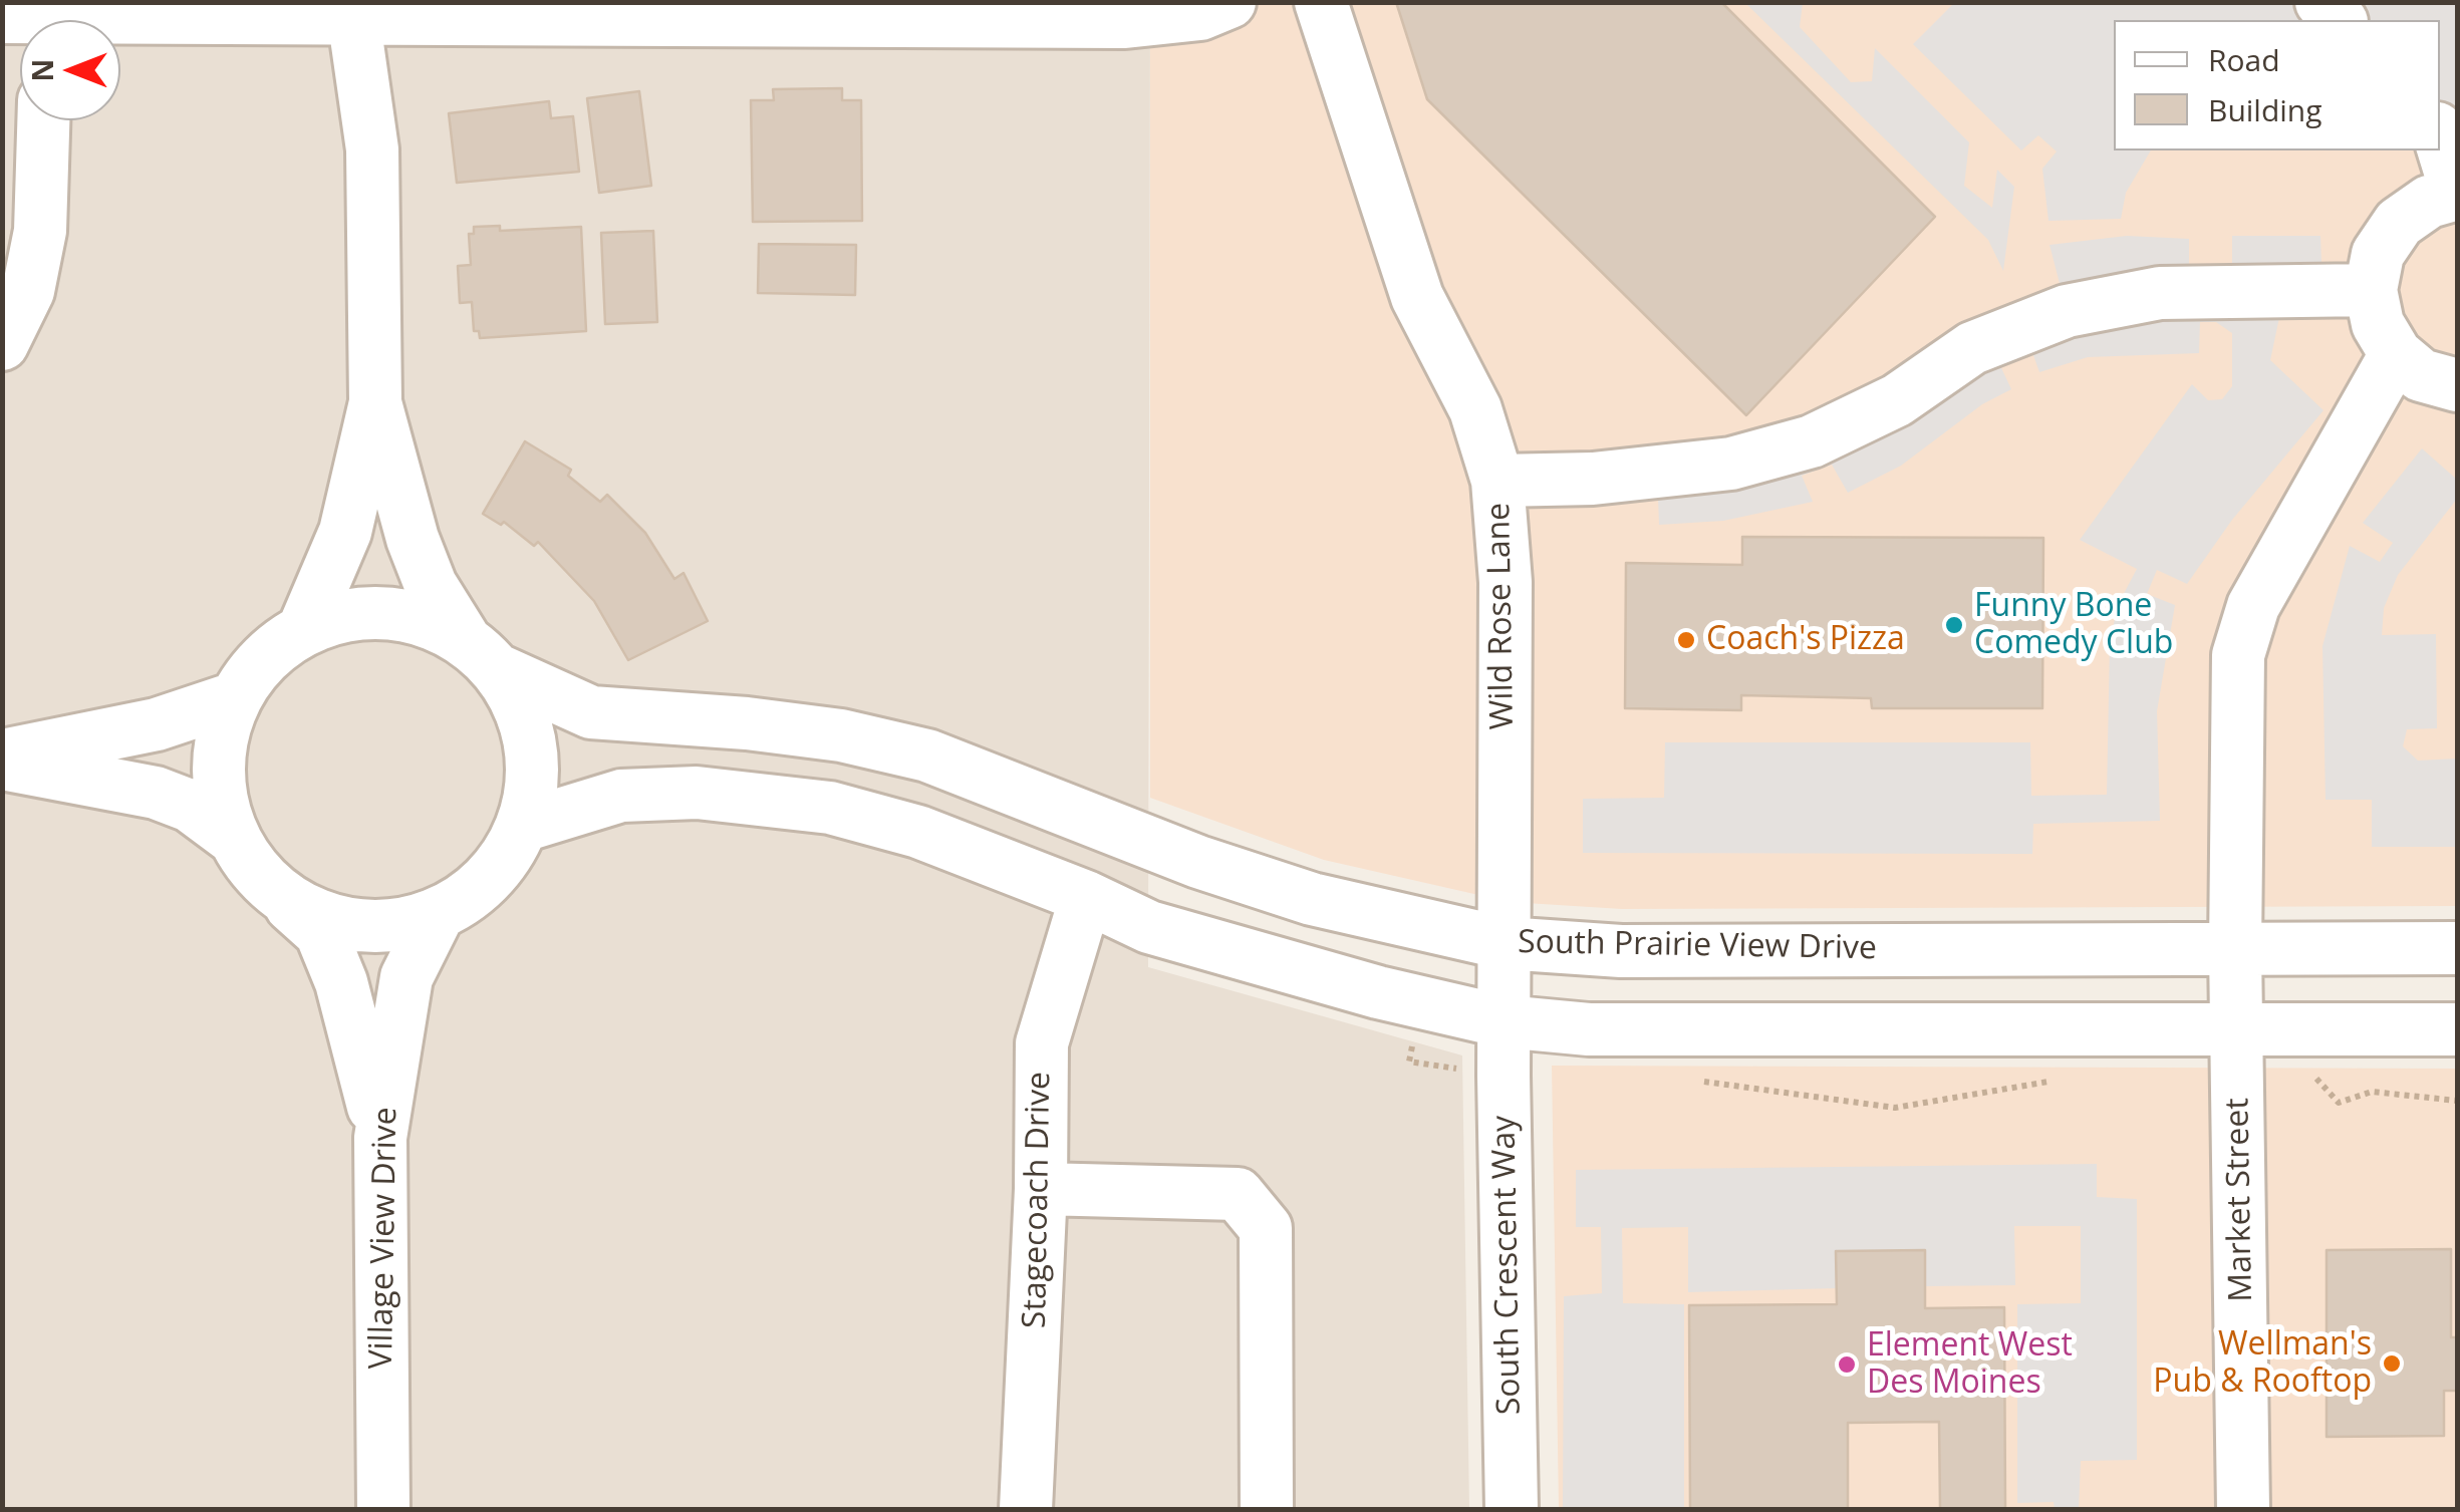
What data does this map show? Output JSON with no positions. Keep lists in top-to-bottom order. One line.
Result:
{"streets":{"street":["Wild Rose Lane","South Prairie View Drive","Stagecoach Drive","Market Street","Village View Drive","South Crescent Way"]},"crossings":[["Wild Rose Lane","South Prairie View Drive"],["Wild Rose Lane","South Crescent Way"],["South Prairie View Drive","Market Street"],["South Prairie View Drive","Village View Drive"]],"places":["Funny Bone Comedy Club","Coach's Pizza","Wellman's Pub & Rooftop","Element West Des Moines"],"legend":["Road","Building"],"north":"left"}
